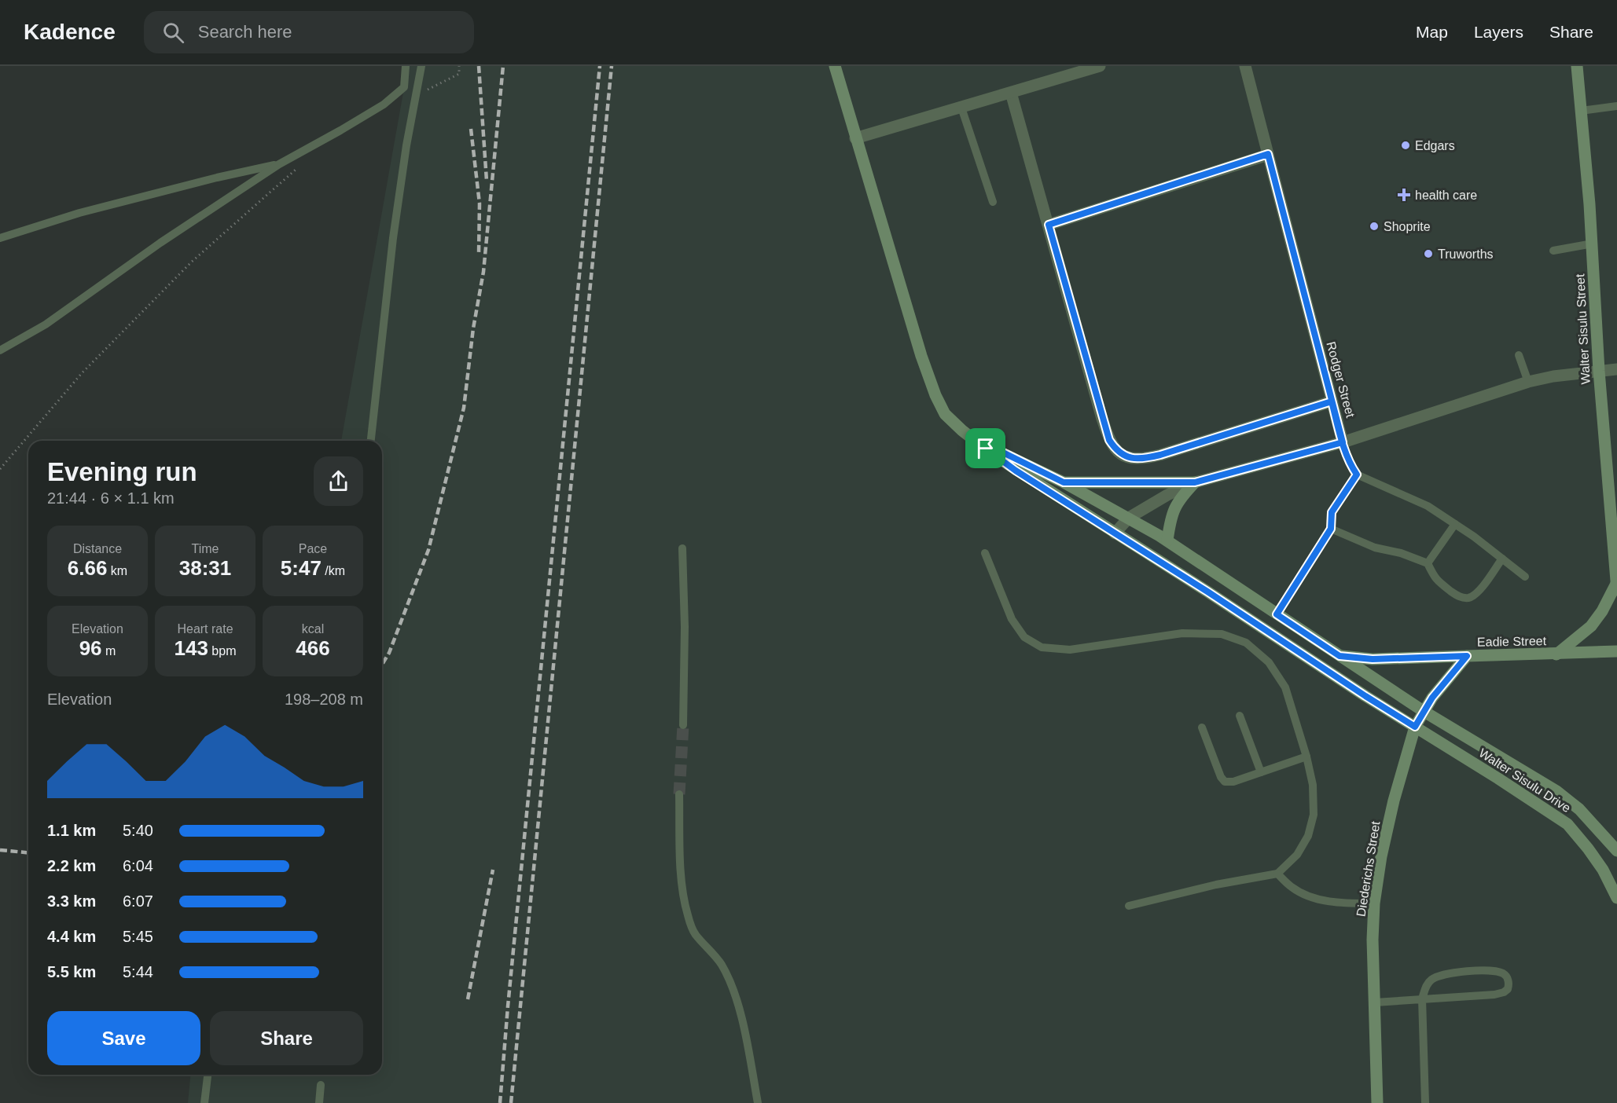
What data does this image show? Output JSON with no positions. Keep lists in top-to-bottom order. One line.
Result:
{"streets":{"main road":["Walter Sisulu Street","Eadie Street","Walter Sisulu Drive","Diederichs Street"],"street":["Rodger Street"]},"crossings":[["Eadie Street","Walter Sisulu Drive"],["Eadie Street","Diederichs Street"],["Walter Sisulu Drive","Diederichs Street"]],"places":{"other":["Edgars","Shoprite","Truworths"],"health":["health care"]},"page":{"header":"Kadence","search":"Search here","nav":["Map","Layers","Share"],"heading":["Evening run","21:44 · 6 × 1.1 km"],"stats":[["Distance","6.66 km"],["Time","38:31"],["Pace","5:47 /km"],["Elevation","96 m"],["Heart rate","143 bpm"],["kcal","466"]],"chart":["Elevation","198–208 m"],"list":[{"name":"1.1 km","note":"5:40"},{"name":"2.2 km","note":"6:04"},{"name":"3.3 km","note":"6:07"},{"name":"4.4 km","note":"5:45"},{"name":"5.5 km","note":"5:44"}],"buttons":["Save","Share"]}}
